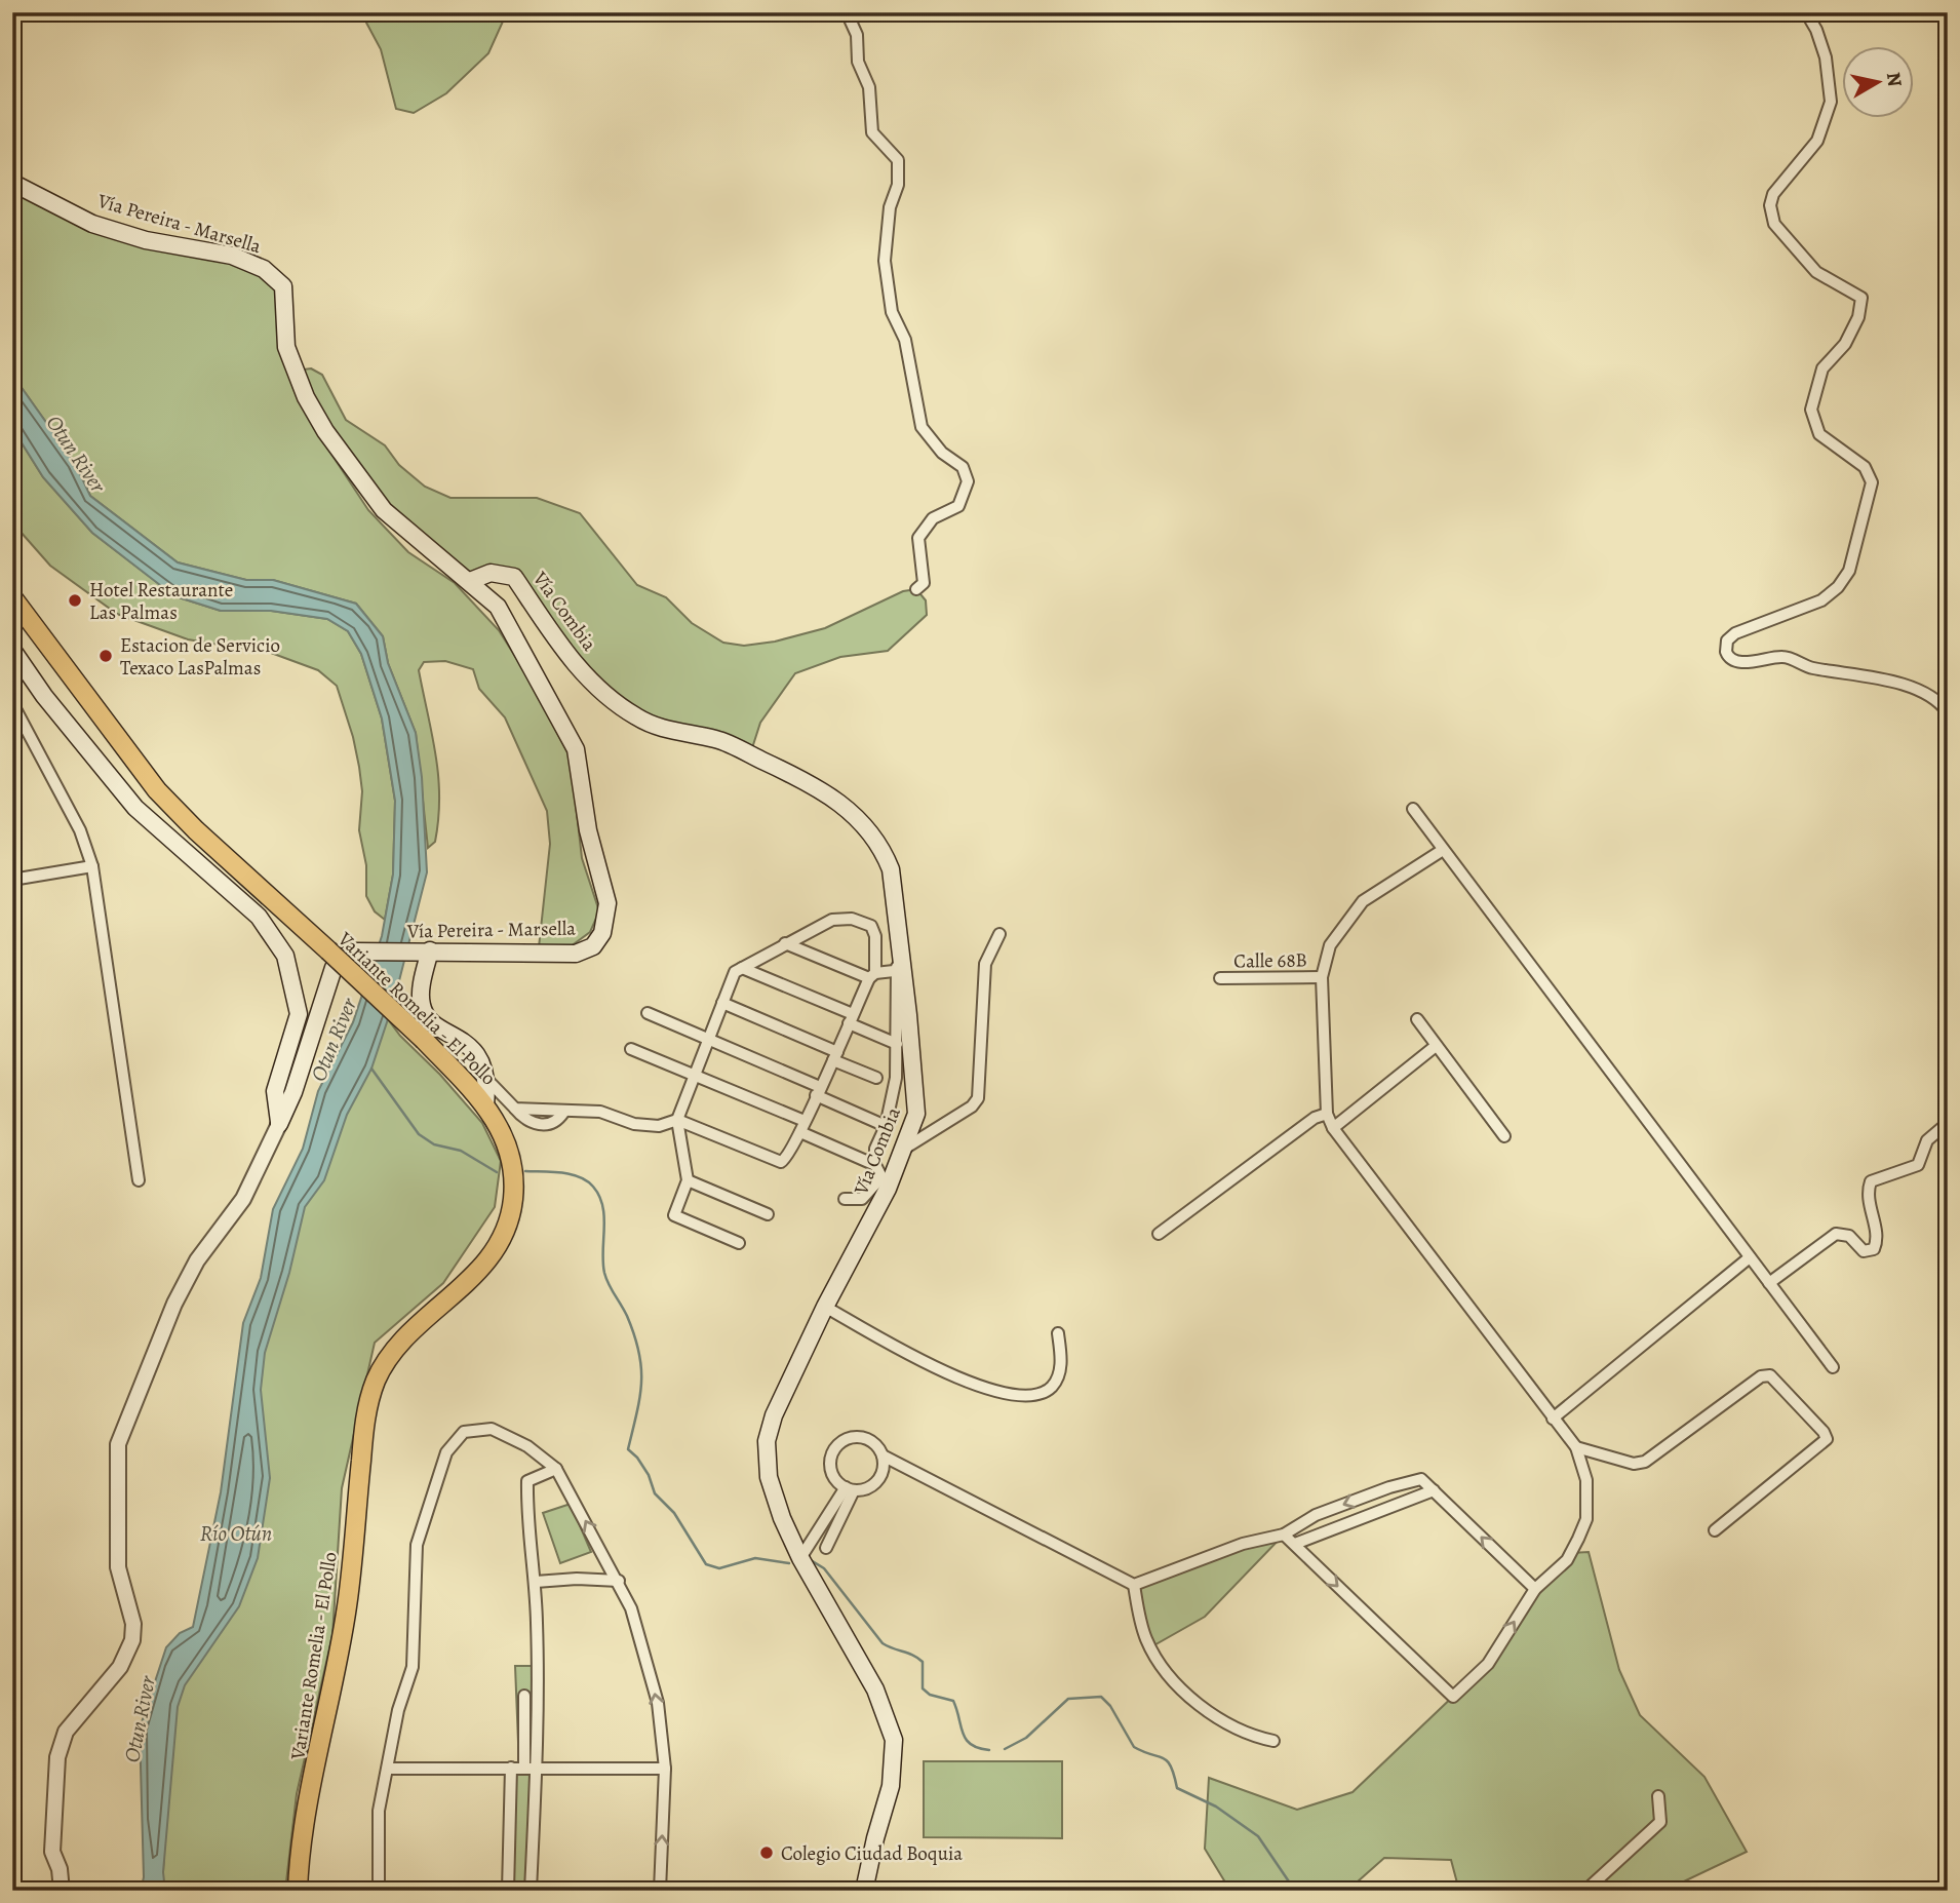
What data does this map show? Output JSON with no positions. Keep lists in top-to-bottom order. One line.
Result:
{"streets":{"highway":["Variante Romelia - El Pollo"],"main road":["Vía Pereira - Marsella","Vía Combia"],"street":["Calle 68B"]},"crossings":[["Vía Pereira - Marsella","Vía Combia"]],"water":["Otun River","Río Otún"],"places":["Hotel Restaurante Las Palmas","Estacion de Servicio Texaco LasPalmas","Colegio Ciudad Boquia"],"north":"right"}
